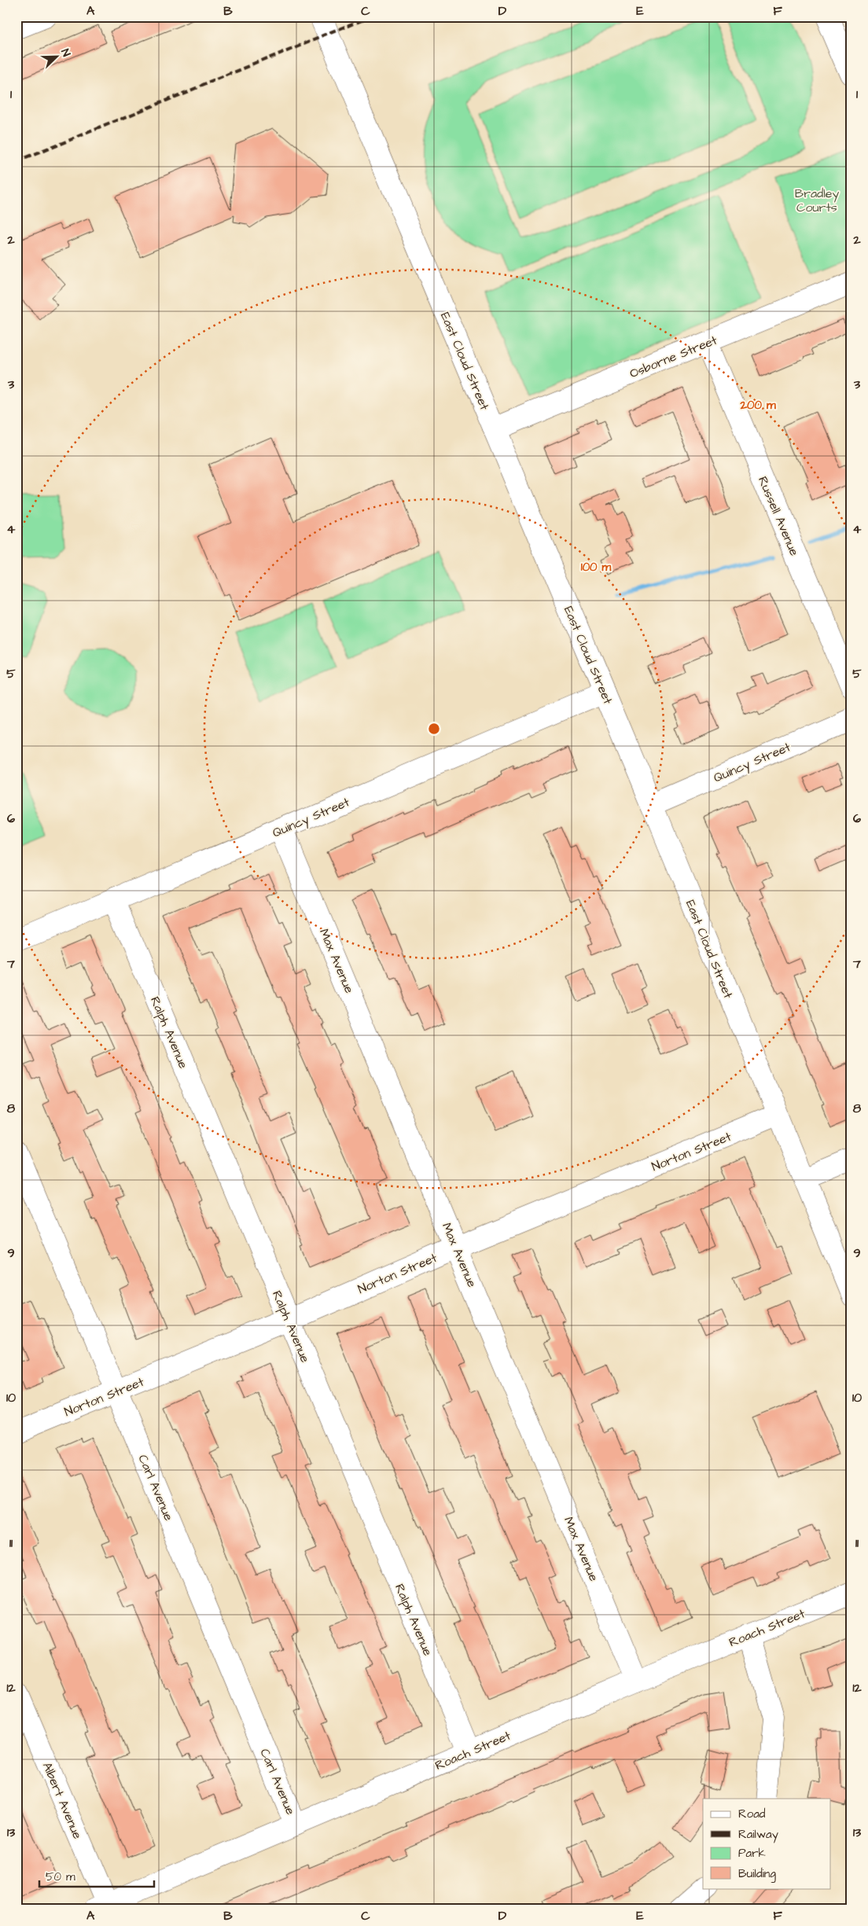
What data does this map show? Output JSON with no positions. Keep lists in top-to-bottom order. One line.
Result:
{"streets":{"street":["Osborne Street","East Cloud Street","Russell Avenue","Quincy Street","Max Avenue","Ralph Avenue","Norton Street","Carl Avenue","Roach Street","Albert Avenue"]},"crossings":[["Osborne Street","East Cloud Street"],["Osborne Street","Russell Avenue"],["East Cloud Street","Quincy Street"],["East Cloud Street","Norton Street"],["Quincy Street","Max Avenue"],["Quincy Street","Ralph Avenue"],["Max Avenue","Norton Street"],["Max Avenue","Roach Street"],["Ralph Avenue","Norton Street"],["Ralph Avenue","Roach Street"],["Norton Street","Carl Avenue"],["Carl Avenue","Roach Street"],["Roach Street","Albert Avenue"]],"parks":["Bradley Courts"],"legend":["Road","Railway","Park","Building"],"scale_bar":"50 m","north":"top right","grid":{"columns":["A","B","C","D","E","F"],"rows":["1","2","3","4","5","6","7","8","9","10","11","12","13"]},"rings":["200 m","100 m"]}
